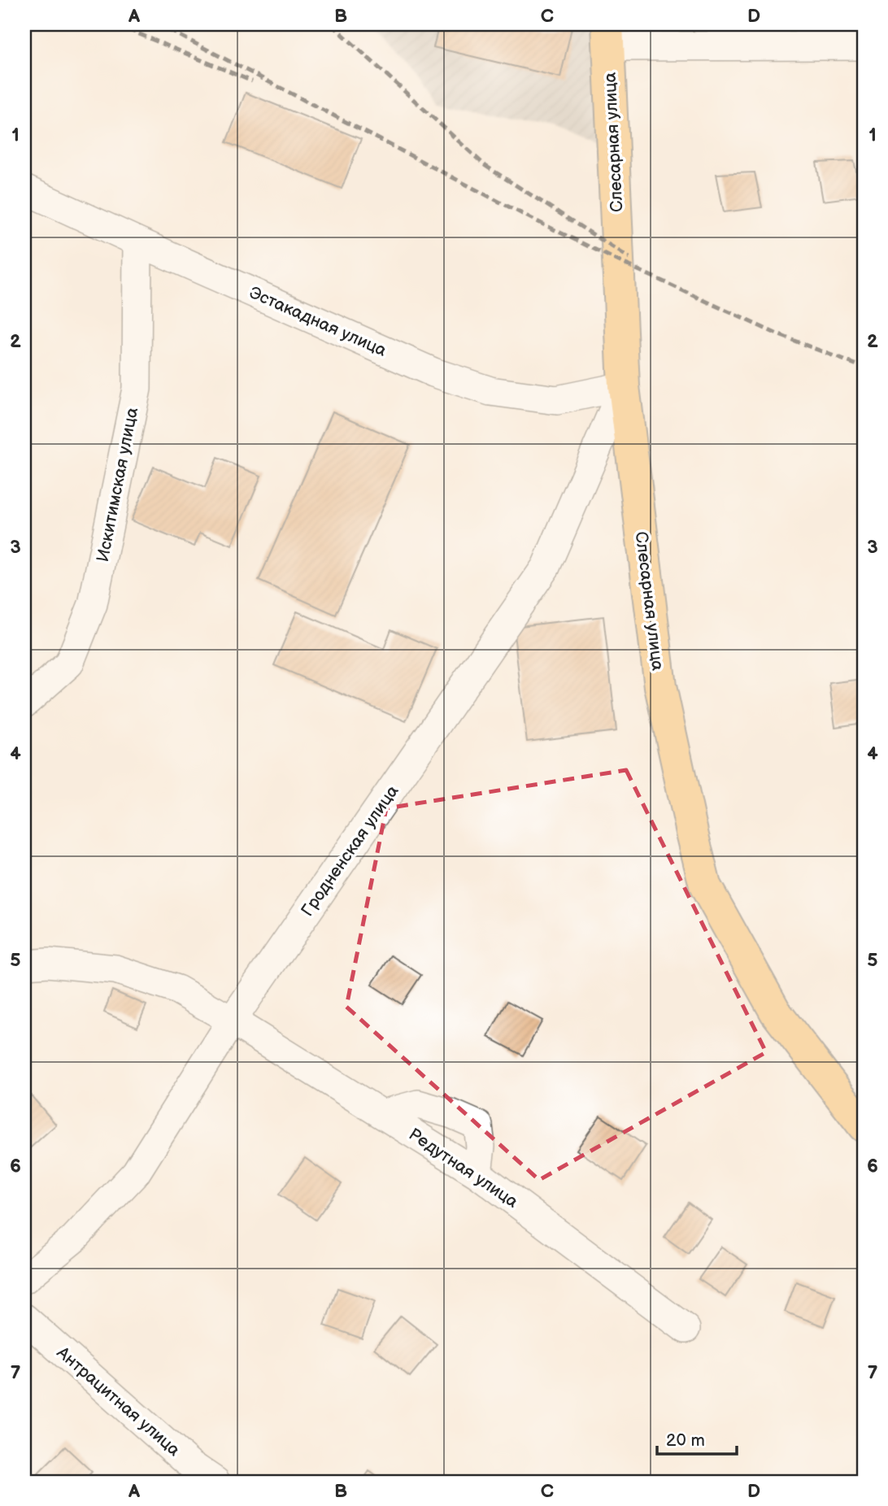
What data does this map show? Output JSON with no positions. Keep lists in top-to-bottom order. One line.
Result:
{"streets":{"main road":["Слесарная улица"],"street":["Эстакадная улица","Искитимская улица","Гродненская улица","Редутная улица","Антрацитная улица"]},"crossings":[["Слесарная улица","Эстакадная улица"],["Слесарная улица","Гродненская улица"],["Эстакадная улица","Искитимская улица"],["Эстакадная улица","Гродненская улица"],["Гродненская улица","Редутная улица"]],"scale_bar":"20 m","grid":{"columns":["A","B","C","D"],"rows":["1","2","3","4","5","6","7"]}}
